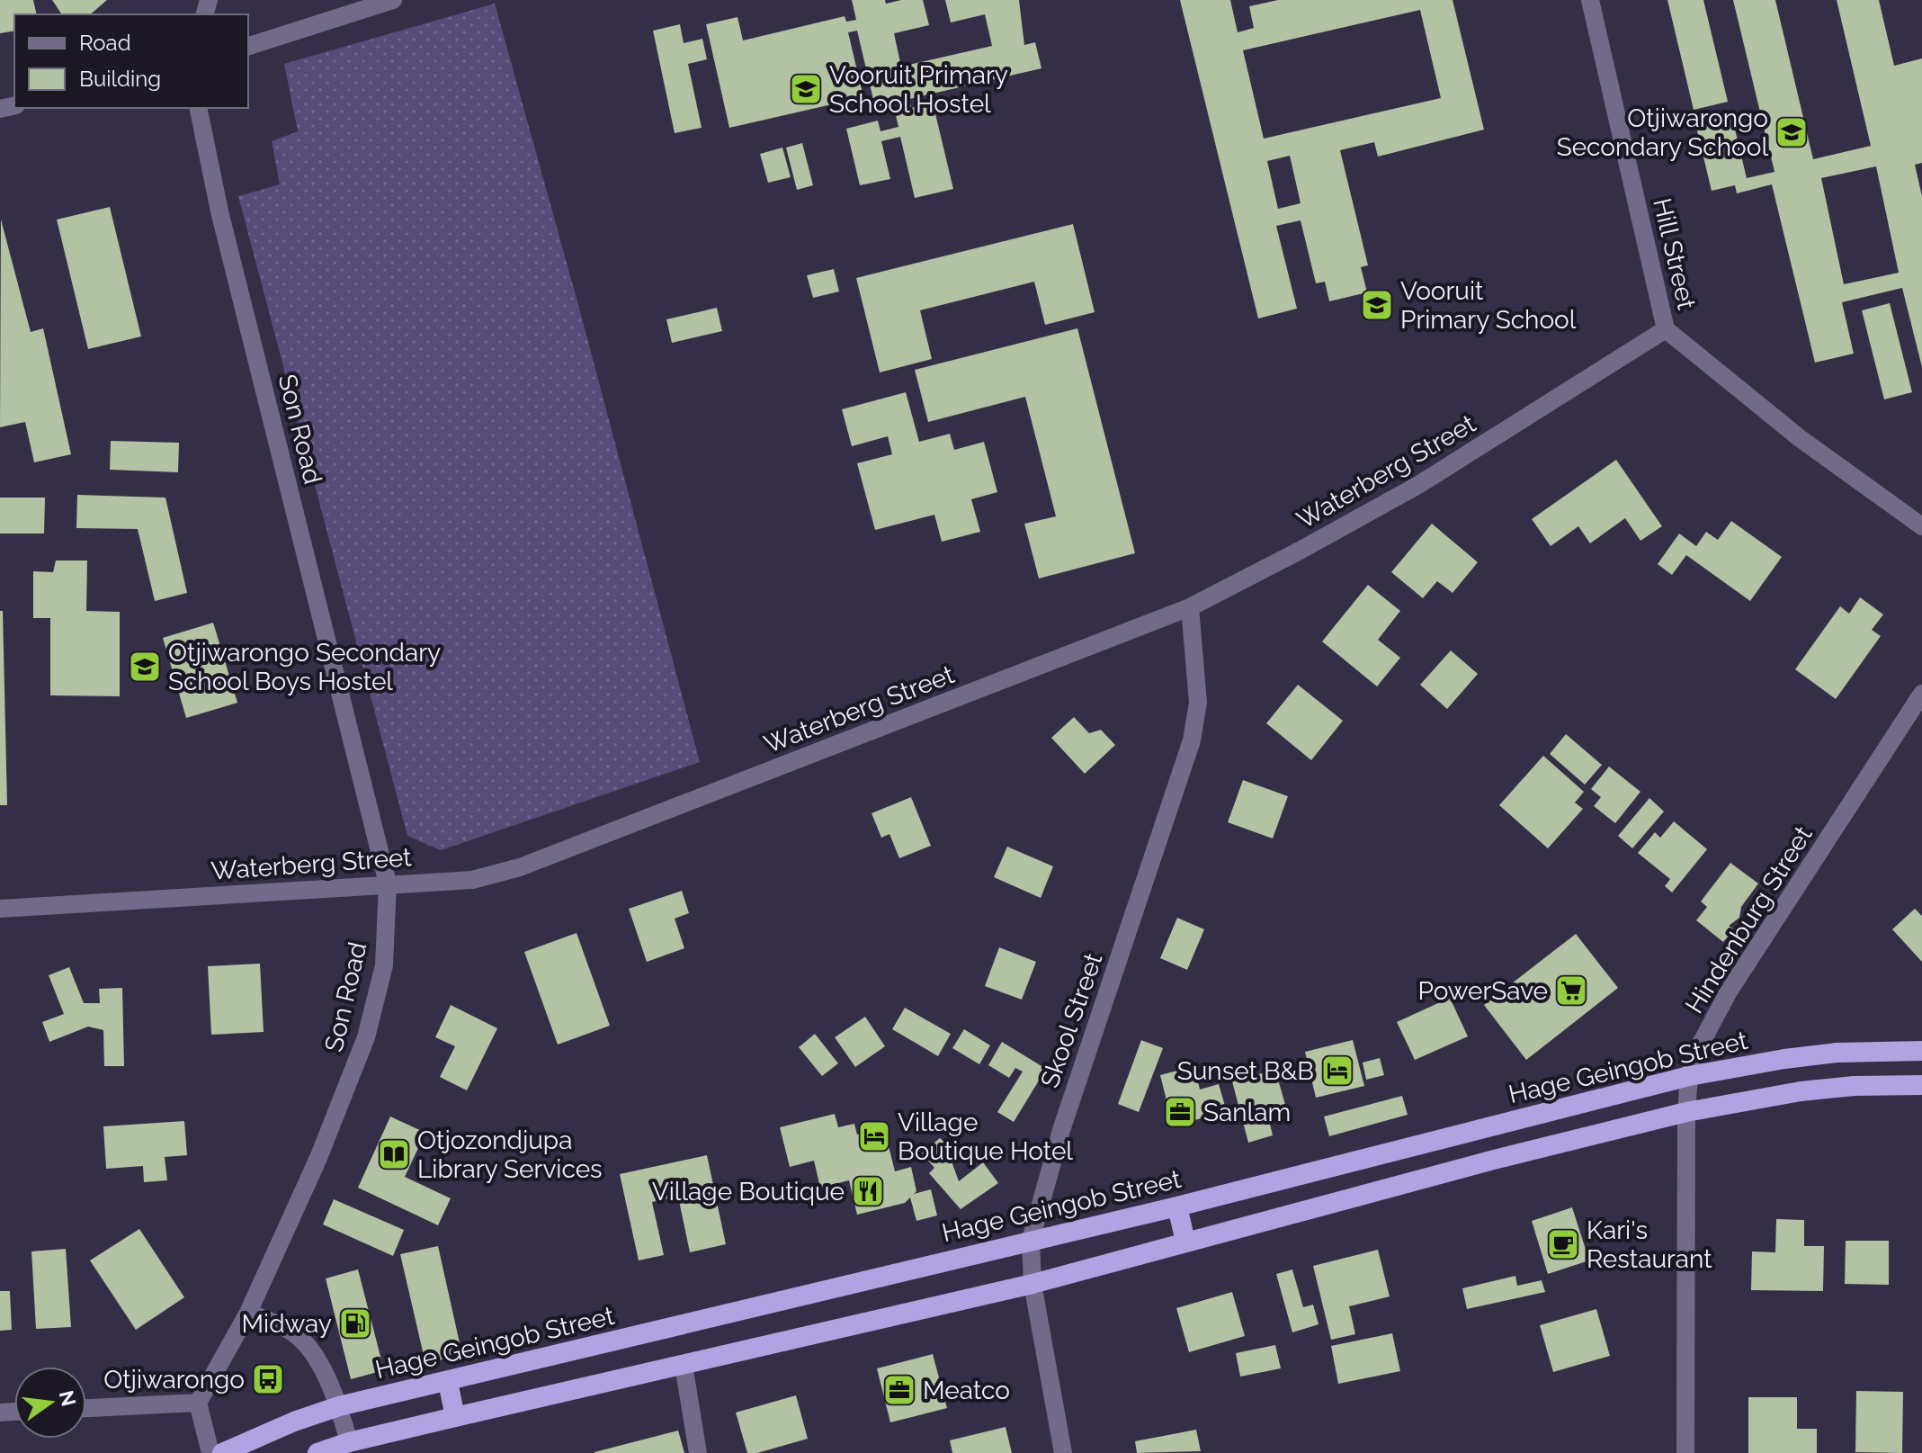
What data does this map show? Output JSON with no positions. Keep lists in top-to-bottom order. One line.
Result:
{"streets":{"highway":["Hage Geingob Street"],"street":["Hill Street","Son Road","Waterberg Street","Hindenburg Street","Skool Street"]},"crossings":[["Hill Street","Waterberg Street"],["Son Road","Waterberg Street"],["Waterberg Street","Skool Street"],["Hindenburg Street","Hage Geingob Street"],["Skool Street","Hage Geingob Street"]],"places":{"school or university":["Vooruit Primary School Hostel","Otjiwarongo Secondary School","Vooruit Primary School","Otjiwarongo Secondary School Boys Hostel"],"supermarket":["PowerSave"],"hotel":["Sunset B&B","Village Boutique Hotel"],"office":["Sanlam","Meatco"],"library":["Otjozondjupa Library Services"],"restaurant":["Village Boutique"],"cafe":["Kari's Restaurant"],"fuel station":["Midway"],"bus stop":["Otjiwarongo"]},"legend":["Road","Building"],"north":"right"}
